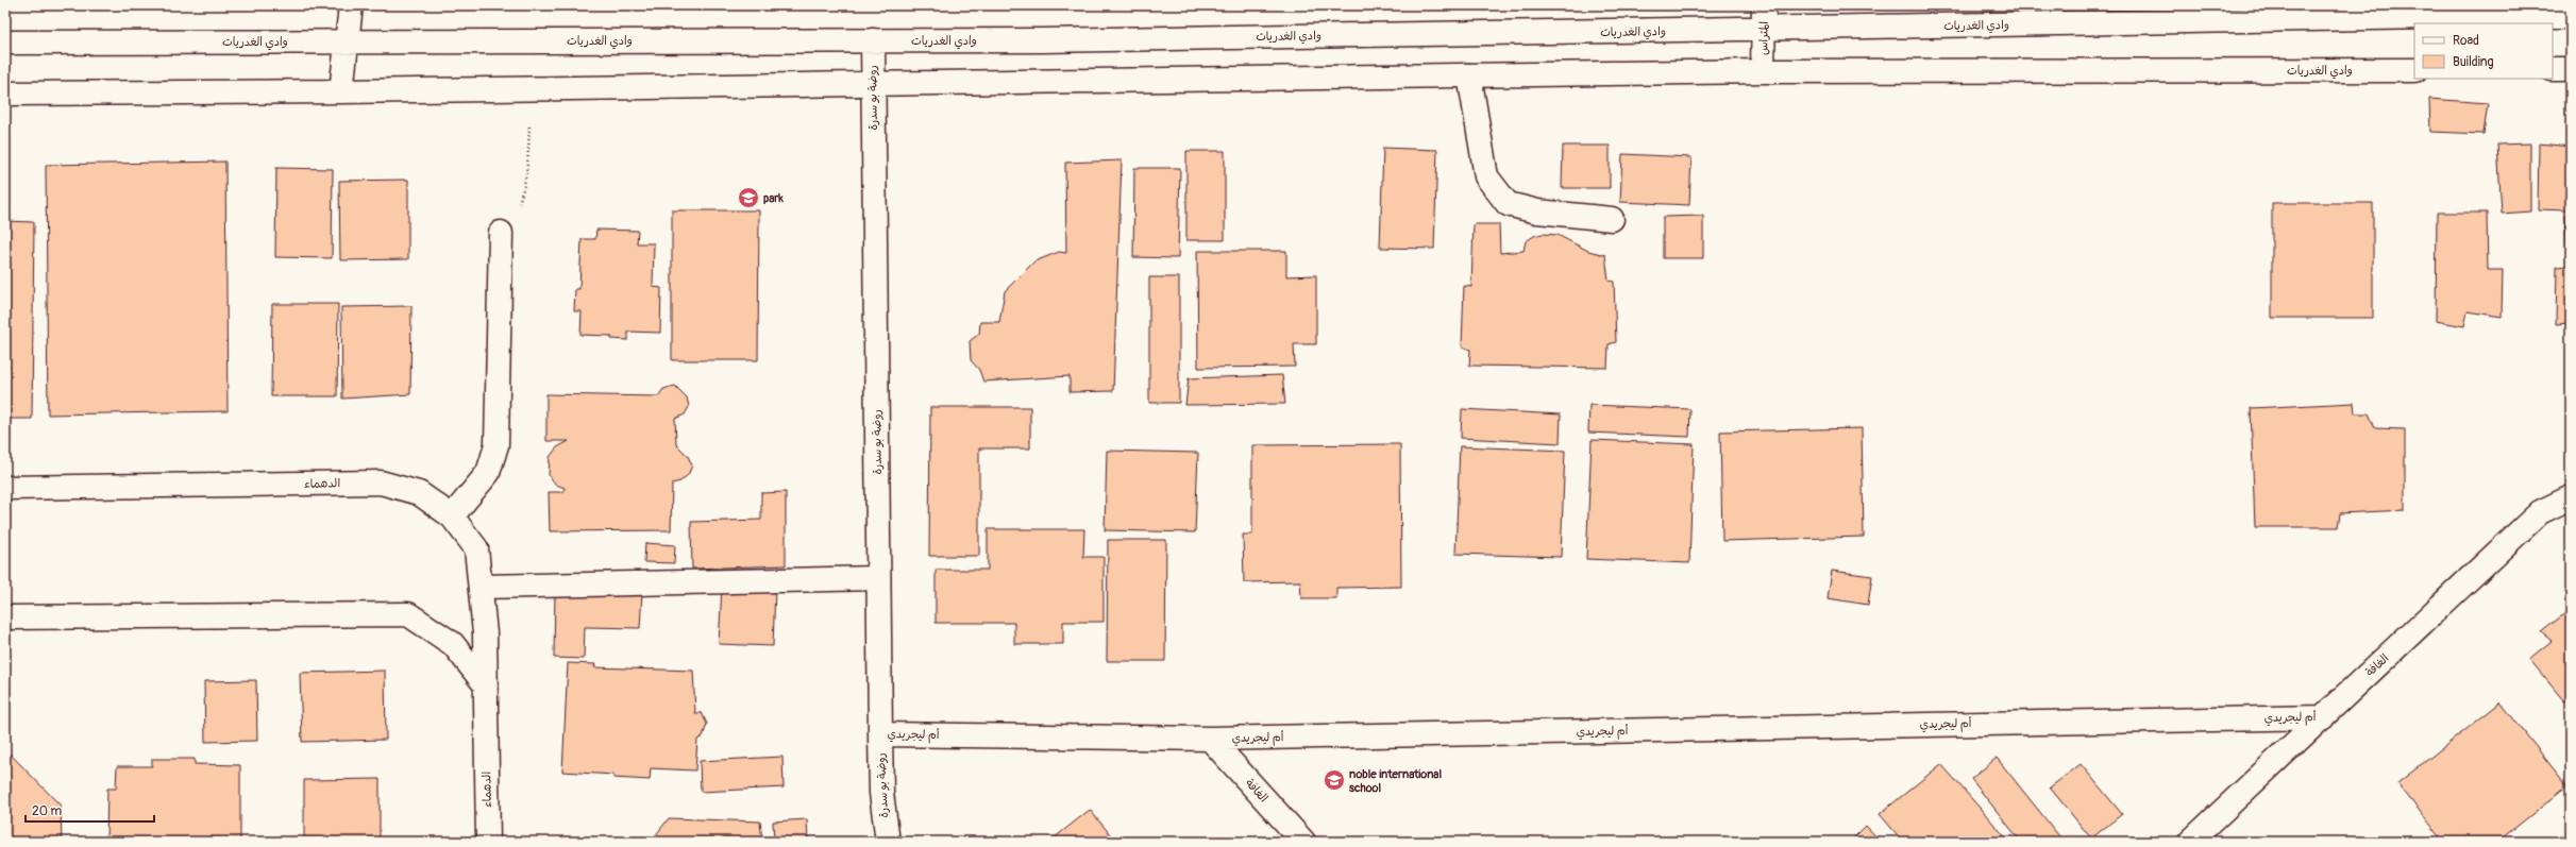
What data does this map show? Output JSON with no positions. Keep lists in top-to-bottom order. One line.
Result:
{"streets":{"street":["وادي الغدريات","المتراس","روضة بو سدرة","الدهماء","الغافة","أم ليجريدي"]},"crossings":[["وادي الغدريات","المتراس"],["وادي الغدريات","روضة بو سدرة"],["روضة بو سدرة","أم ليجريدي"],["الغافة","أم ليجريدي"]],"places":{"school or university":["park","noble international school"]},"legend":["Road","Building"],"scale_bar":"20 m"}
